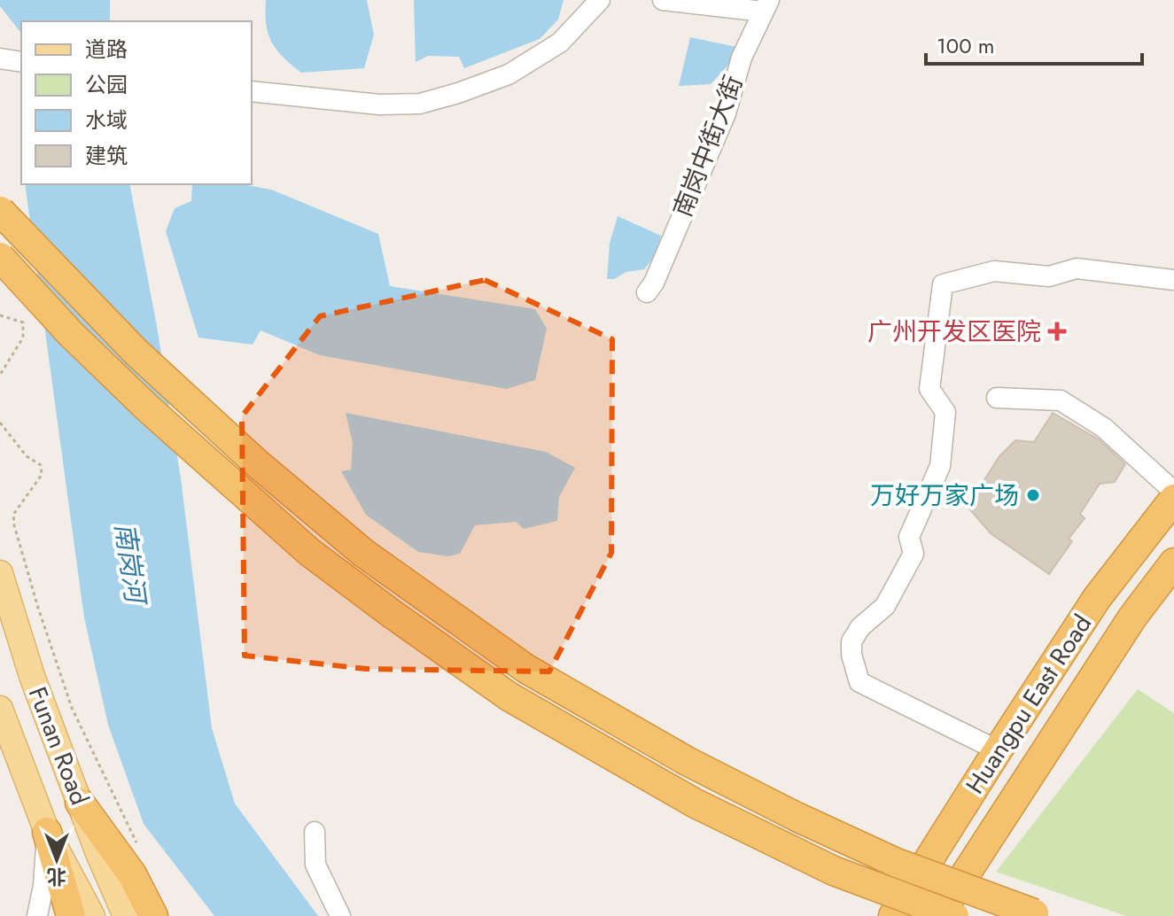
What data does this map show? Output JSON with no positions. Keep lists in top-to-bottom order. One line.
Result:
{"streets":{"highway":["Huangpu East Road"],"main road":["Funan Road"],"street":["南岗中街大街"]},"water":["南岗河"],"places":{"health":["广州开发区医院"],"other":["万好万家广场"]},"legend":["道路","公园","水域","建筑"],"scale_bar":"100 m","north":"bottom"}
